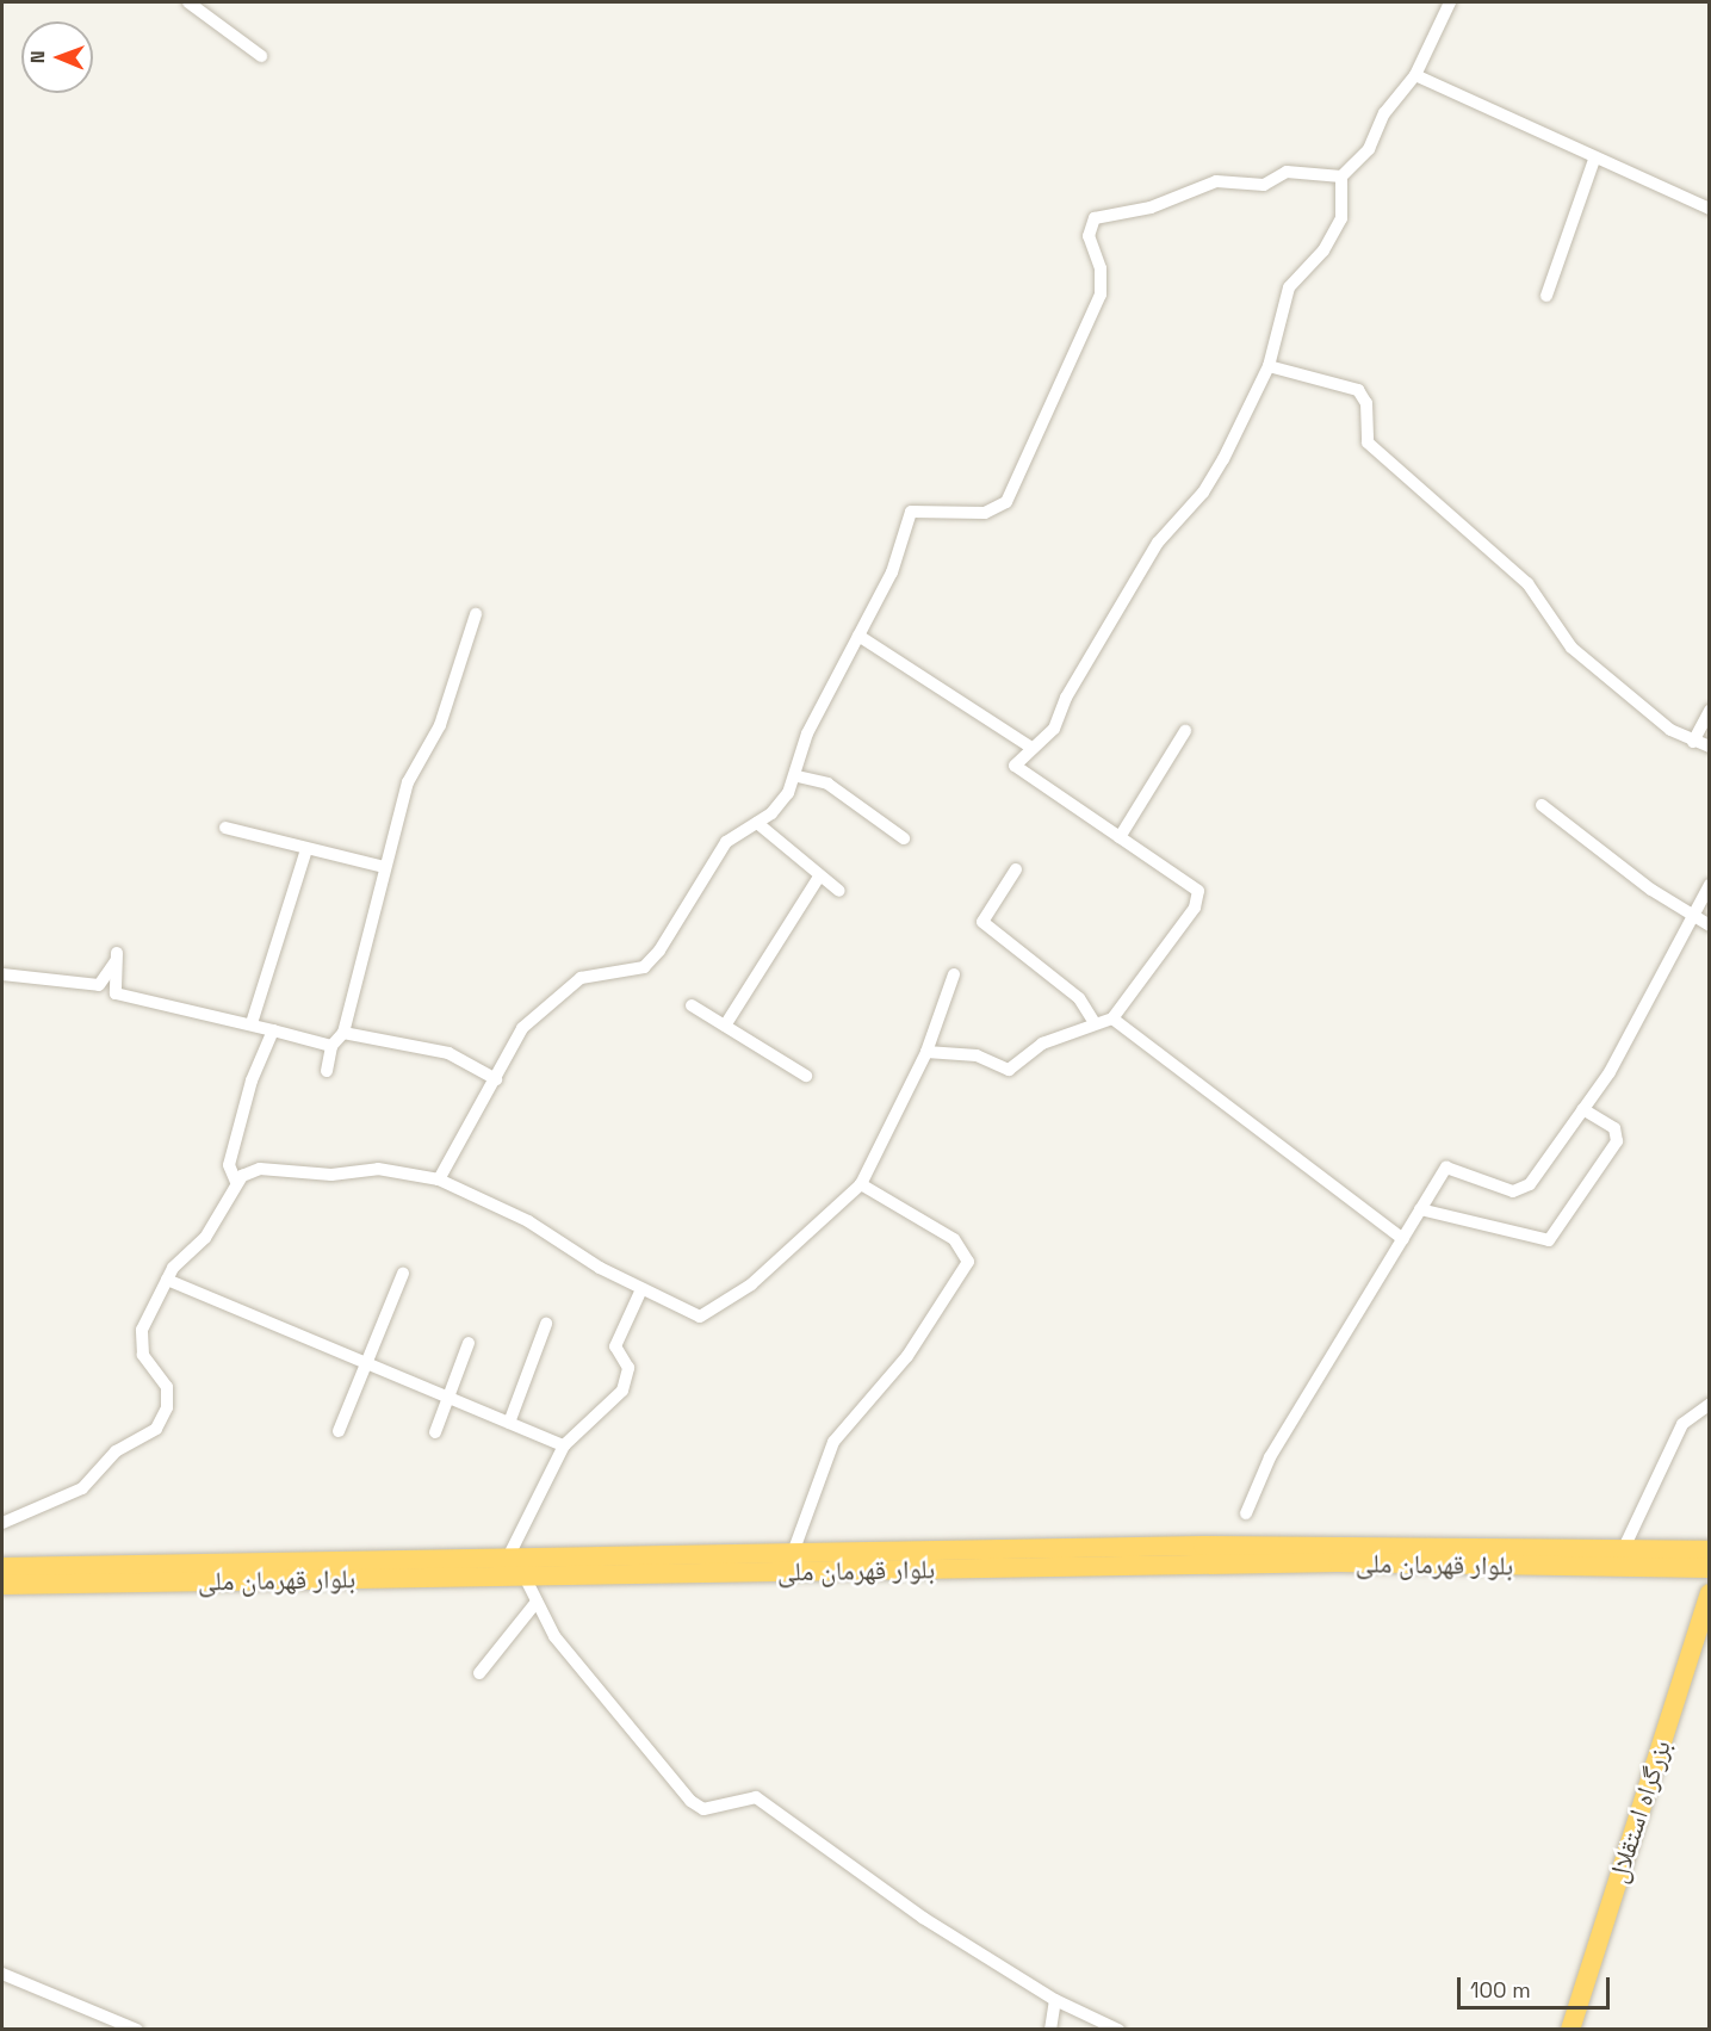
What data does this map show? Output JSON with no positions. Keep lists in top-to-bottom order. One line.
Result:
{"streets":{"highway":["بلوار قهرمان ملی","بزرگراه استقلال"]},"scale_bar":"100 m","north":"left"}
